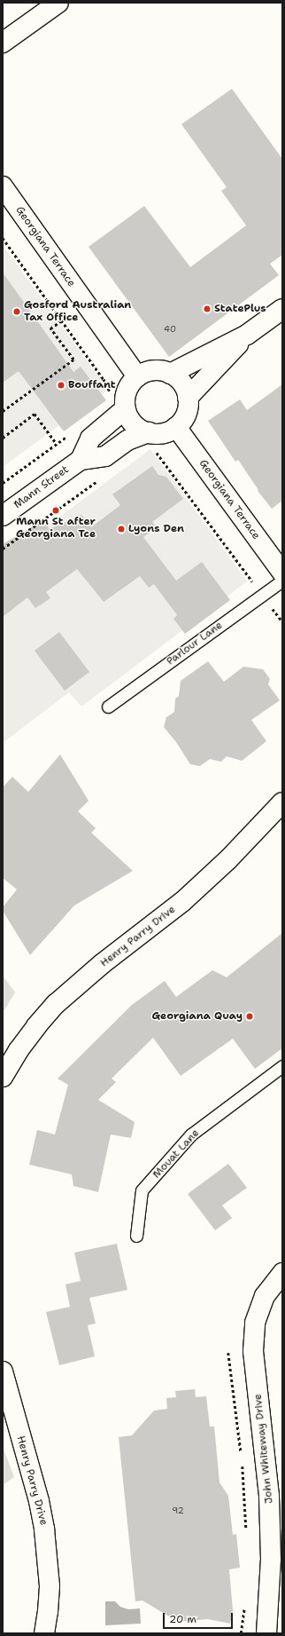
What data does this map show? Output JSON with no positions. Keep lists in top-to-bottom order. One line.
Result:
{"streets":{"street":["Georgiana Terrace","Mann Street","Henry Parry Drive","John Whiteway Drive"],"lane":["Parlour Lane","Mouat Lane"]},"crossings":[["Georgiana Terrace","Mann Street"]],"places":["StatePlus","Gosford Australian Tax Office","Bouffant","Mann St after Georgiana Tce","Lyons Den","Georgiana Quay"],"house_numbers":["40","92"],"scale_bar":"20 m"}
